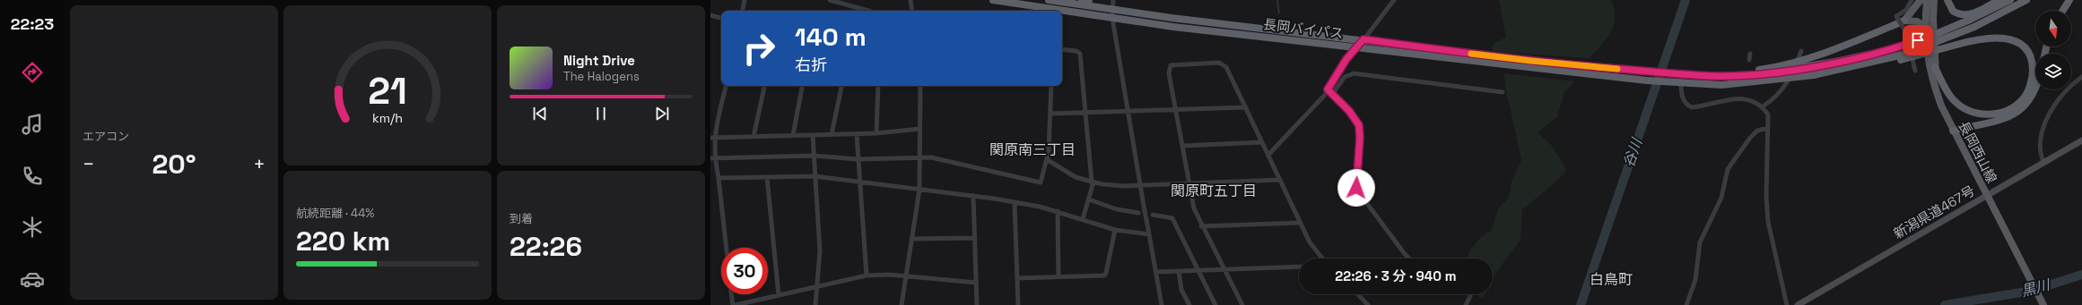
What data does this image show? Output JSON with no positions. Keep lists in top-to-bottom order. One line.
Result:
{"streets":{"highway":["長岡バイパス"],"main road":["長岡西山線","新潟県道467号"]},"crossings":[["長岡西山線","新潟県道467号"]],"districts":["関原南三丁目","関原町五丁目","白鳥町"],"water":["谷川","黒川"],"north":"bottom","page":{"tabs":"22:23","tile":["エアコン",["航続距離 · 44%","220 km"],["到着","22:26"]],"turn":["140 m","右折"],"song":["Night Drive","The Halogens"],"heat":["−","20°","+"],"limit":"30","trip":"22:26 · 3 分 · 940 m","gauge":["21","km/h"]}}
